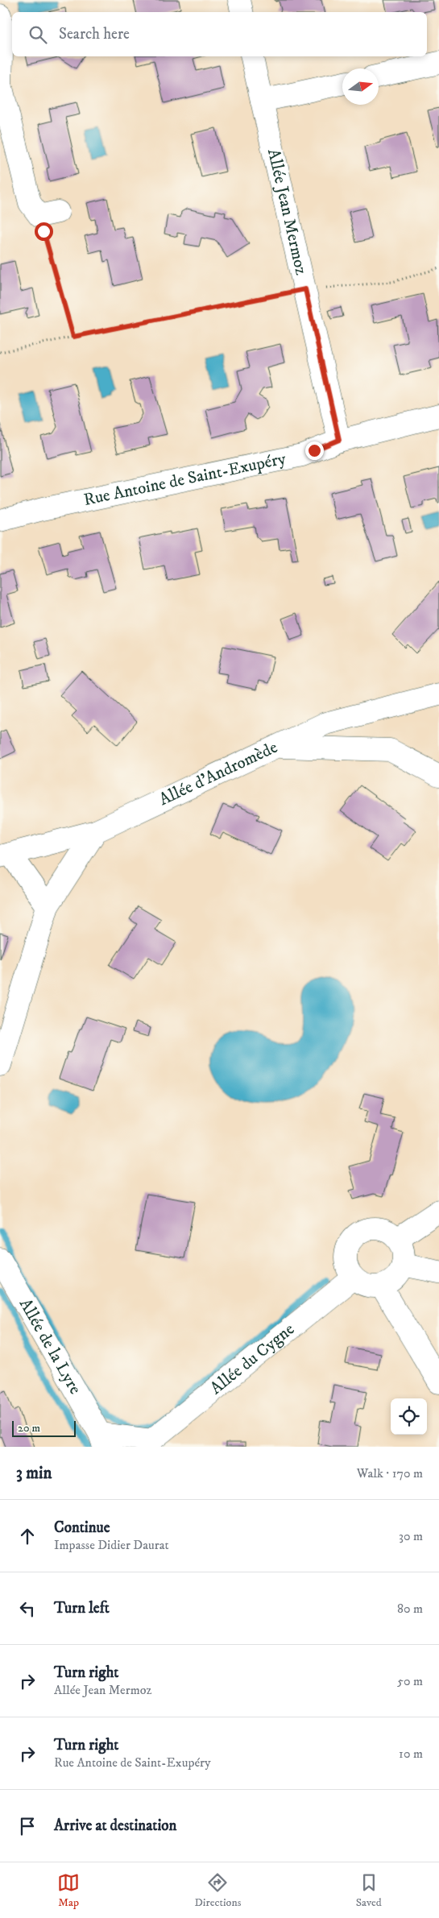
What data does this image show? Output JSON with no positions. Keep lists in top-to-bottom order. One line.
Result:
{"streets":{"street":["Allée Jean Mermoz","Rue Antoine de Saint-Exupéry","Allée d'Andromède","Allée de la Lyre","Allée du Cygne"]},"crossings":[["Allée Jean Mermoz","Rue Antoine de Saint-Exupéry"]],"scale_bar":"20 m","north":"right","page":{"search":"Search here","scale":"20 m","heading":["3 min","Walk · 170 m"],"list":[["Continue","Impasse Didier Daurat","30 m"],["Turn left","80 m"],["Turn right","Allée Jean Mermoz","50 m"],["Turn right","Rue Antoine de Saint-Exupéry","10 m"],"Arrive at destination"],"nav":["Map","Directions","Saved"]}}
